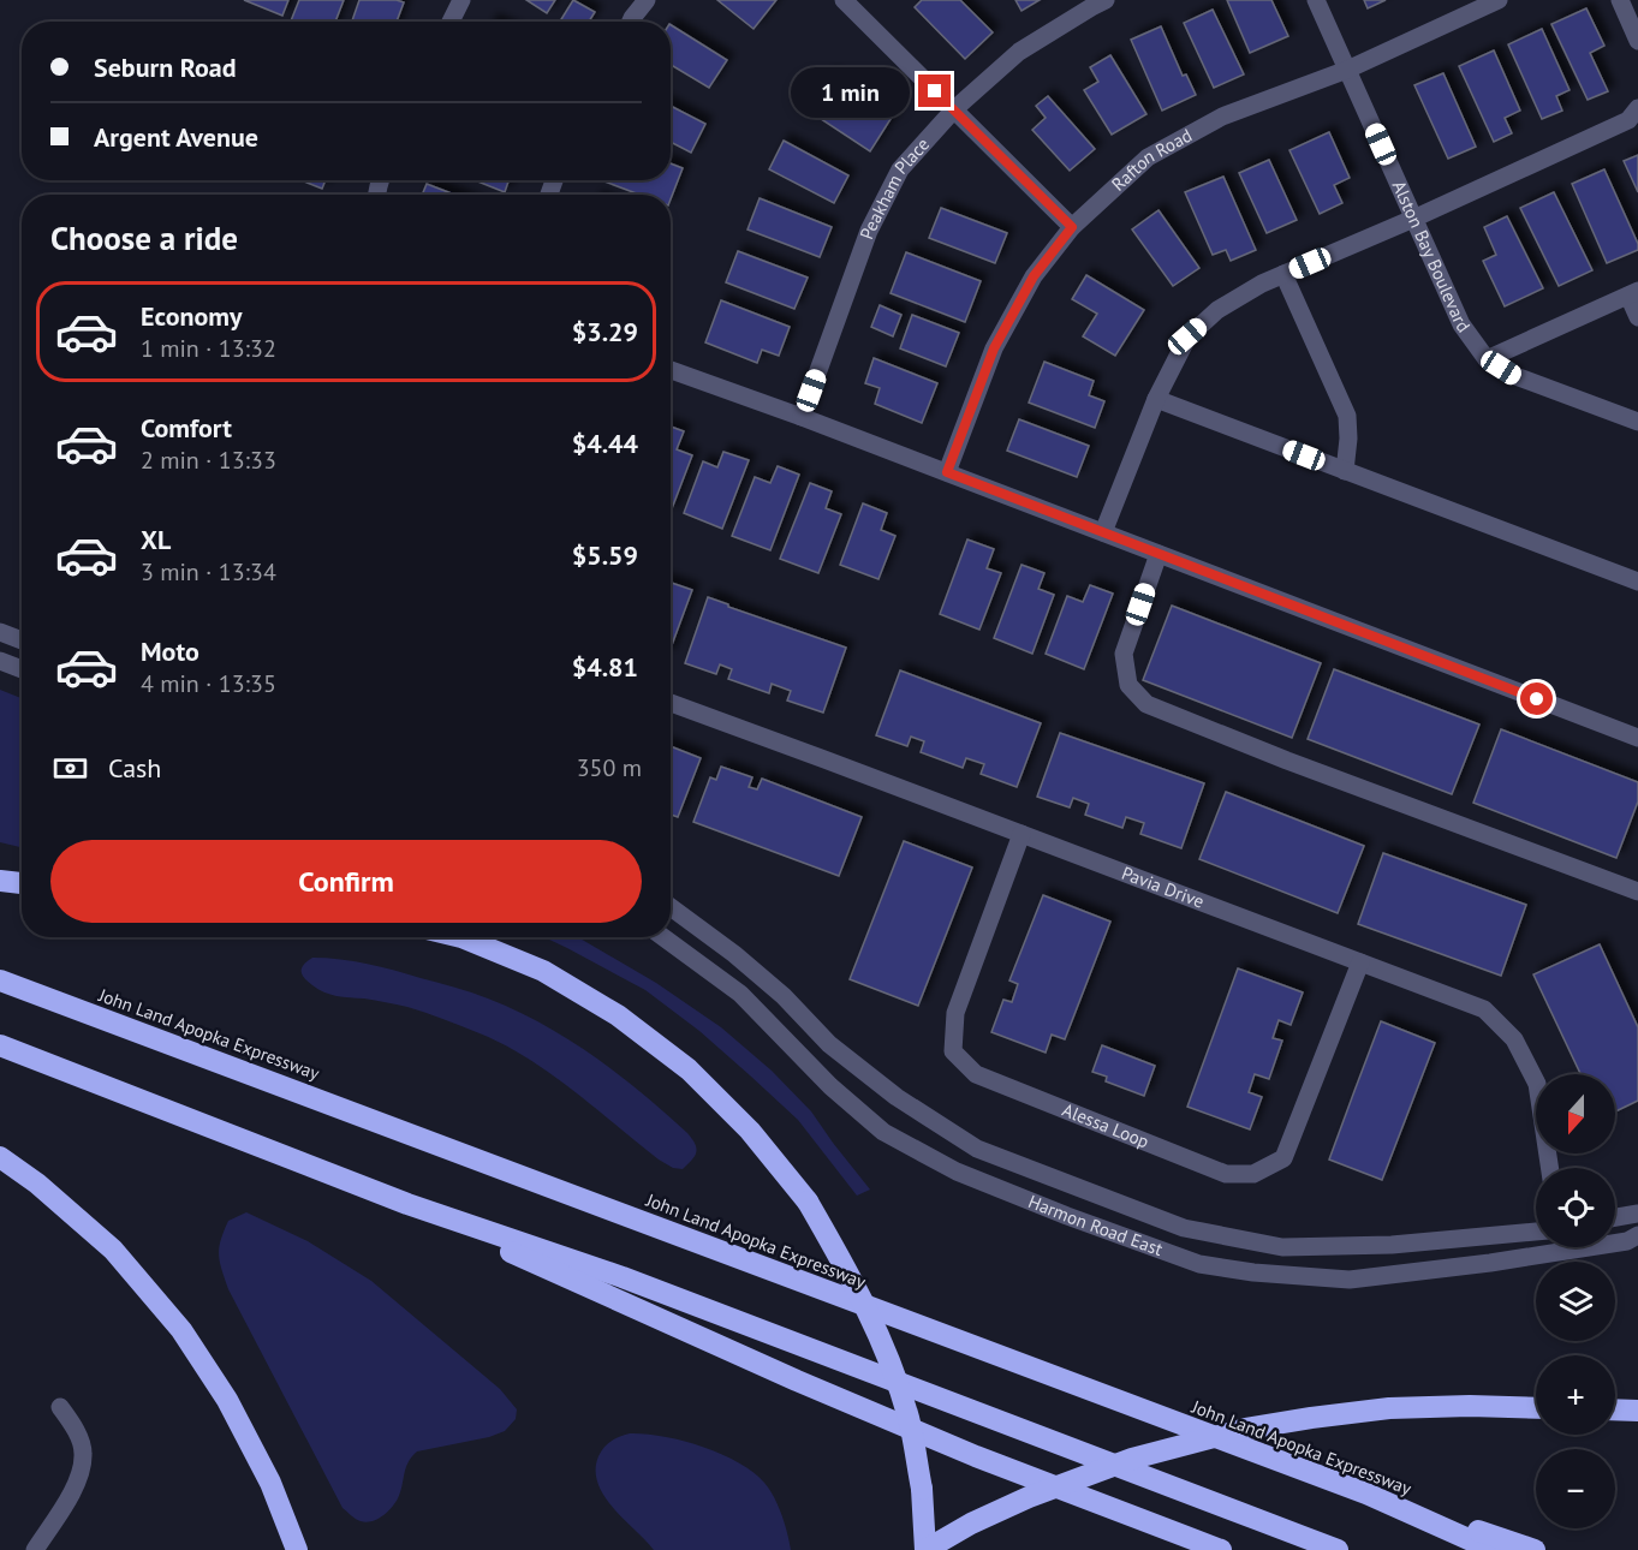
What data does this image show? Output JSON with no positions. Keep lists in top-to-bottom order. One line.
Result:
{"streets":{"highway":["John Land Apopka Expressway"],"street":["Rafton Road","Peakham Place","Alston Bay Boulevard","Pavia Drive","Alessa Loop","Harmon Road East"]},"crossings":[["Rafton Road","Alston Bay Boulevard"],["Pavia Drive","Alessa Loop"]],"north":"bottom","page":{"banner":["Seburn Road","Argent Avenue"],"bubble":"1 min","heading":"Choose a ride","list":[{"name":"Economy","note":"1 min · 13:32","value":"$3.29"},{"name":"Comfort","note":"2 min · 13:33","value":"$4.44"},{"name":"XL","note":"3 min · 13:34","value":"$5.59"},{"name":"Moto","note":"4 min · 13:35","value":"$4.81"}],"pay":["Cash","350 m"],"buttons":"Confirm","map_buttons":["+","−"]}}
